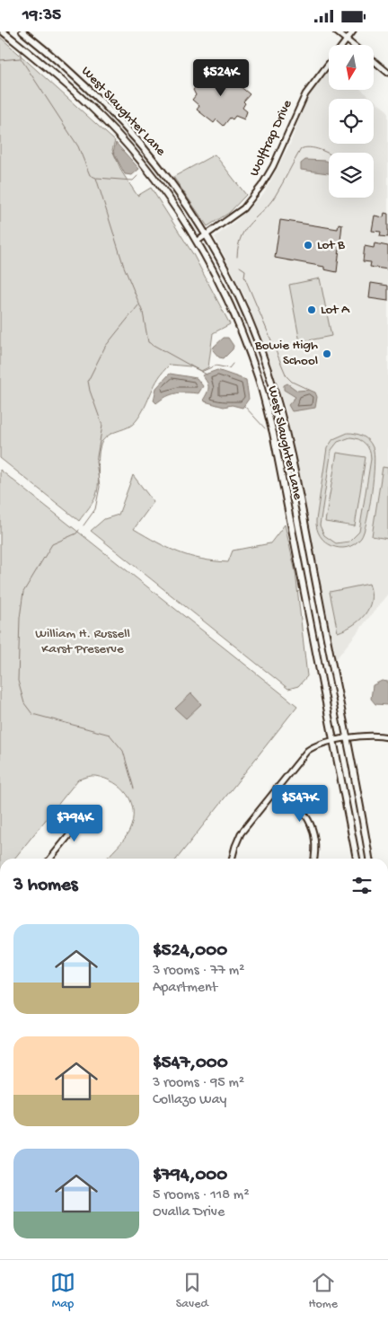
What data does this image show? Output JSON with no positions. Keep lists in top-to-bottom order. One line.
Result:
{"streets":{"main road":["West Slaughter Lane"],"street":["Wolftrap Drive"]},"crossings":[["West Slaughter Lane","Wolftrap Drive"]],"parks":["William H. Russell Karst Preserve"],"places":["Lot B","Lot A","Bowie High School"],"north":"bottom","page":{"status":"19:35","price":["$524K","$547K","$794K"],"heading":"3 homes","list":[{"name":"$524,000","note":"3 rooms · 77 m² · Apartment"},{"name":"$547,000","note":"3 rooms · 95 m² · Collazo Way"},{"name":"$794,000","note":"5 rooms · 118 m² · Ovalla Drive"}],"tabs":["Map","Saved","Home"]}}
